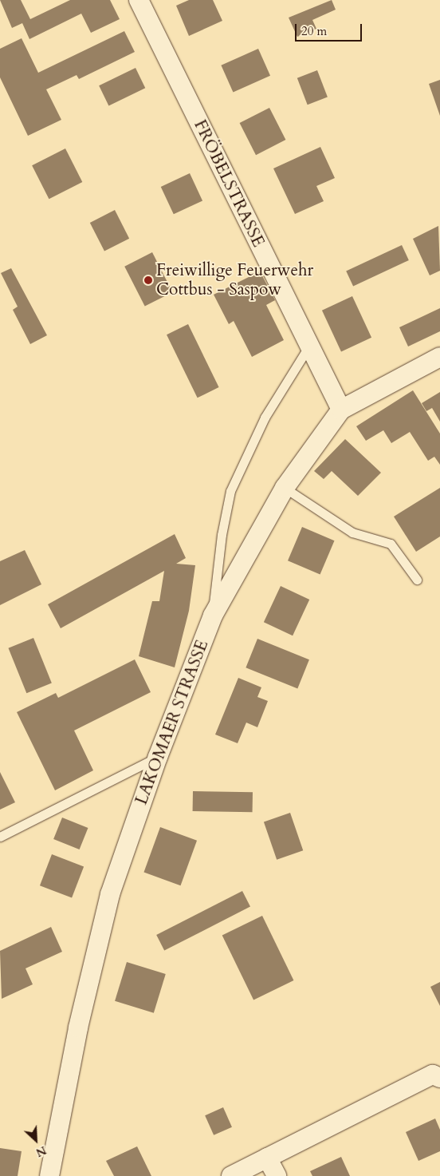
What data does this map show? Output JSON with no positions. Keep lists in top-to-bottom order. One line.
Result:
{"streets":{"street":["FRÖBELSTRASSE","LAKOMAER STRASSE"]},"crossings":[["FRÖBELSTRASSE","LAKOMAER STRASSE"]],"places":["Freiwillige Feuerwehr Cottbus - Saspow"],"scale_bar":"20 m","north":"bottom right"}
